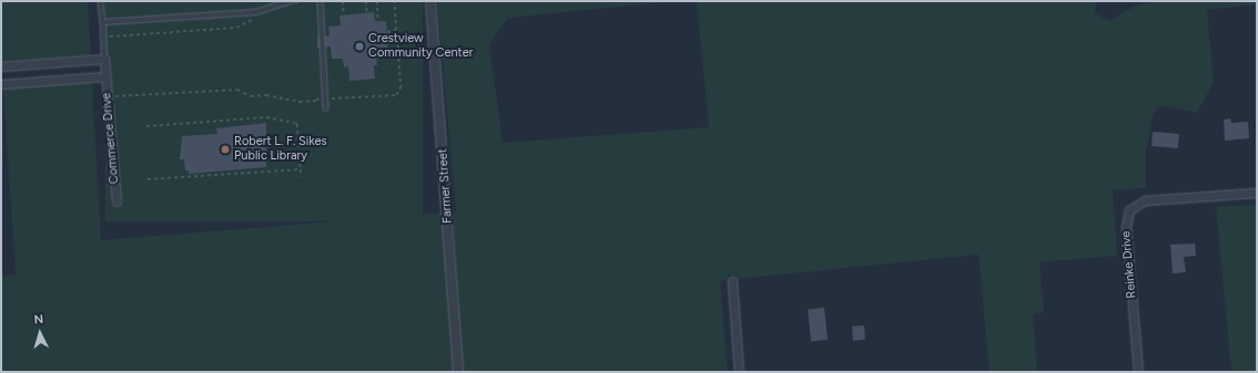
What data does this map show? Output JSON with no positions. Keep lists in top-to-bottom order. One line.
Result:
{"streets":{"street":["Commerce Drive","Farmer Street","Reinke Drive"]},"places":["Crestview Community Center","Robert L. F. Sikes Public Library"],"north":"top"}
